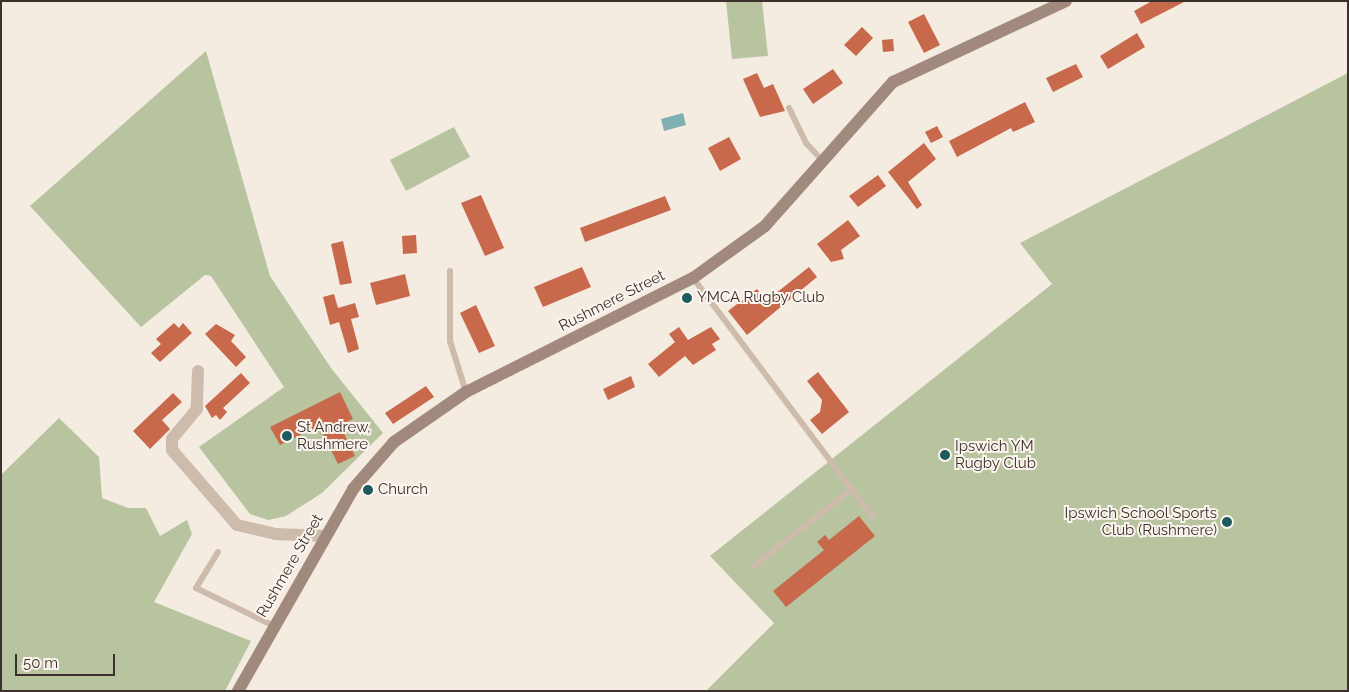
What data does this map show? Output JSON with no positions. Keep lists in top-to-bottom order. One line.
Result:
{"streets":{"street":["Rushmere Street"]},"places":["YMCA Rugby Club","St Andrew, Rushmere","Ipswich YM Rugby Club","Church","Ipswich School Sports Club (Rushmere)"],"scale_bar":"50 m"}
